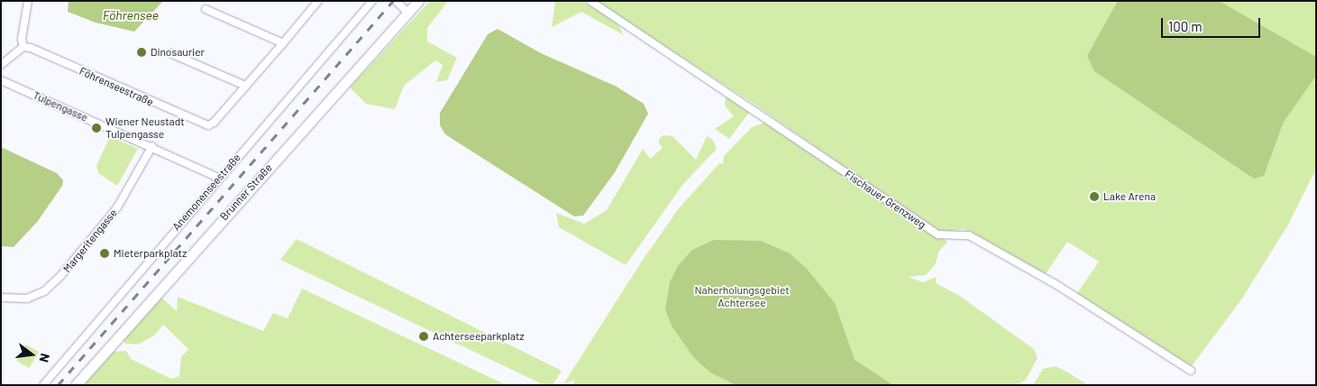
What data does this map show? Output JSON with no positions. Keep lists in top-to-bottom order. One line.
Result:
{"streets":{"main road":["Brunner Straße"],"street":["Föhrenseestraße","Tulpengasse","Anemonenseestraße","Fischauer Grenzweg","Margeritengasse"]},"crossings":[["Tulpengasse","Anemonenseestraße"],["Tulpengasse","Margeritengasse"]],"water":["Föhrensee"],"parks":["Naherholungsgebiet Achtersee"],"places":["Dinosaurier","Wiener Neustadt Tulpengasse","Lake Arena","Mieterparkplatz","Achterseeparkplatz"],"scale_bar":"100 m","north":"right"}
